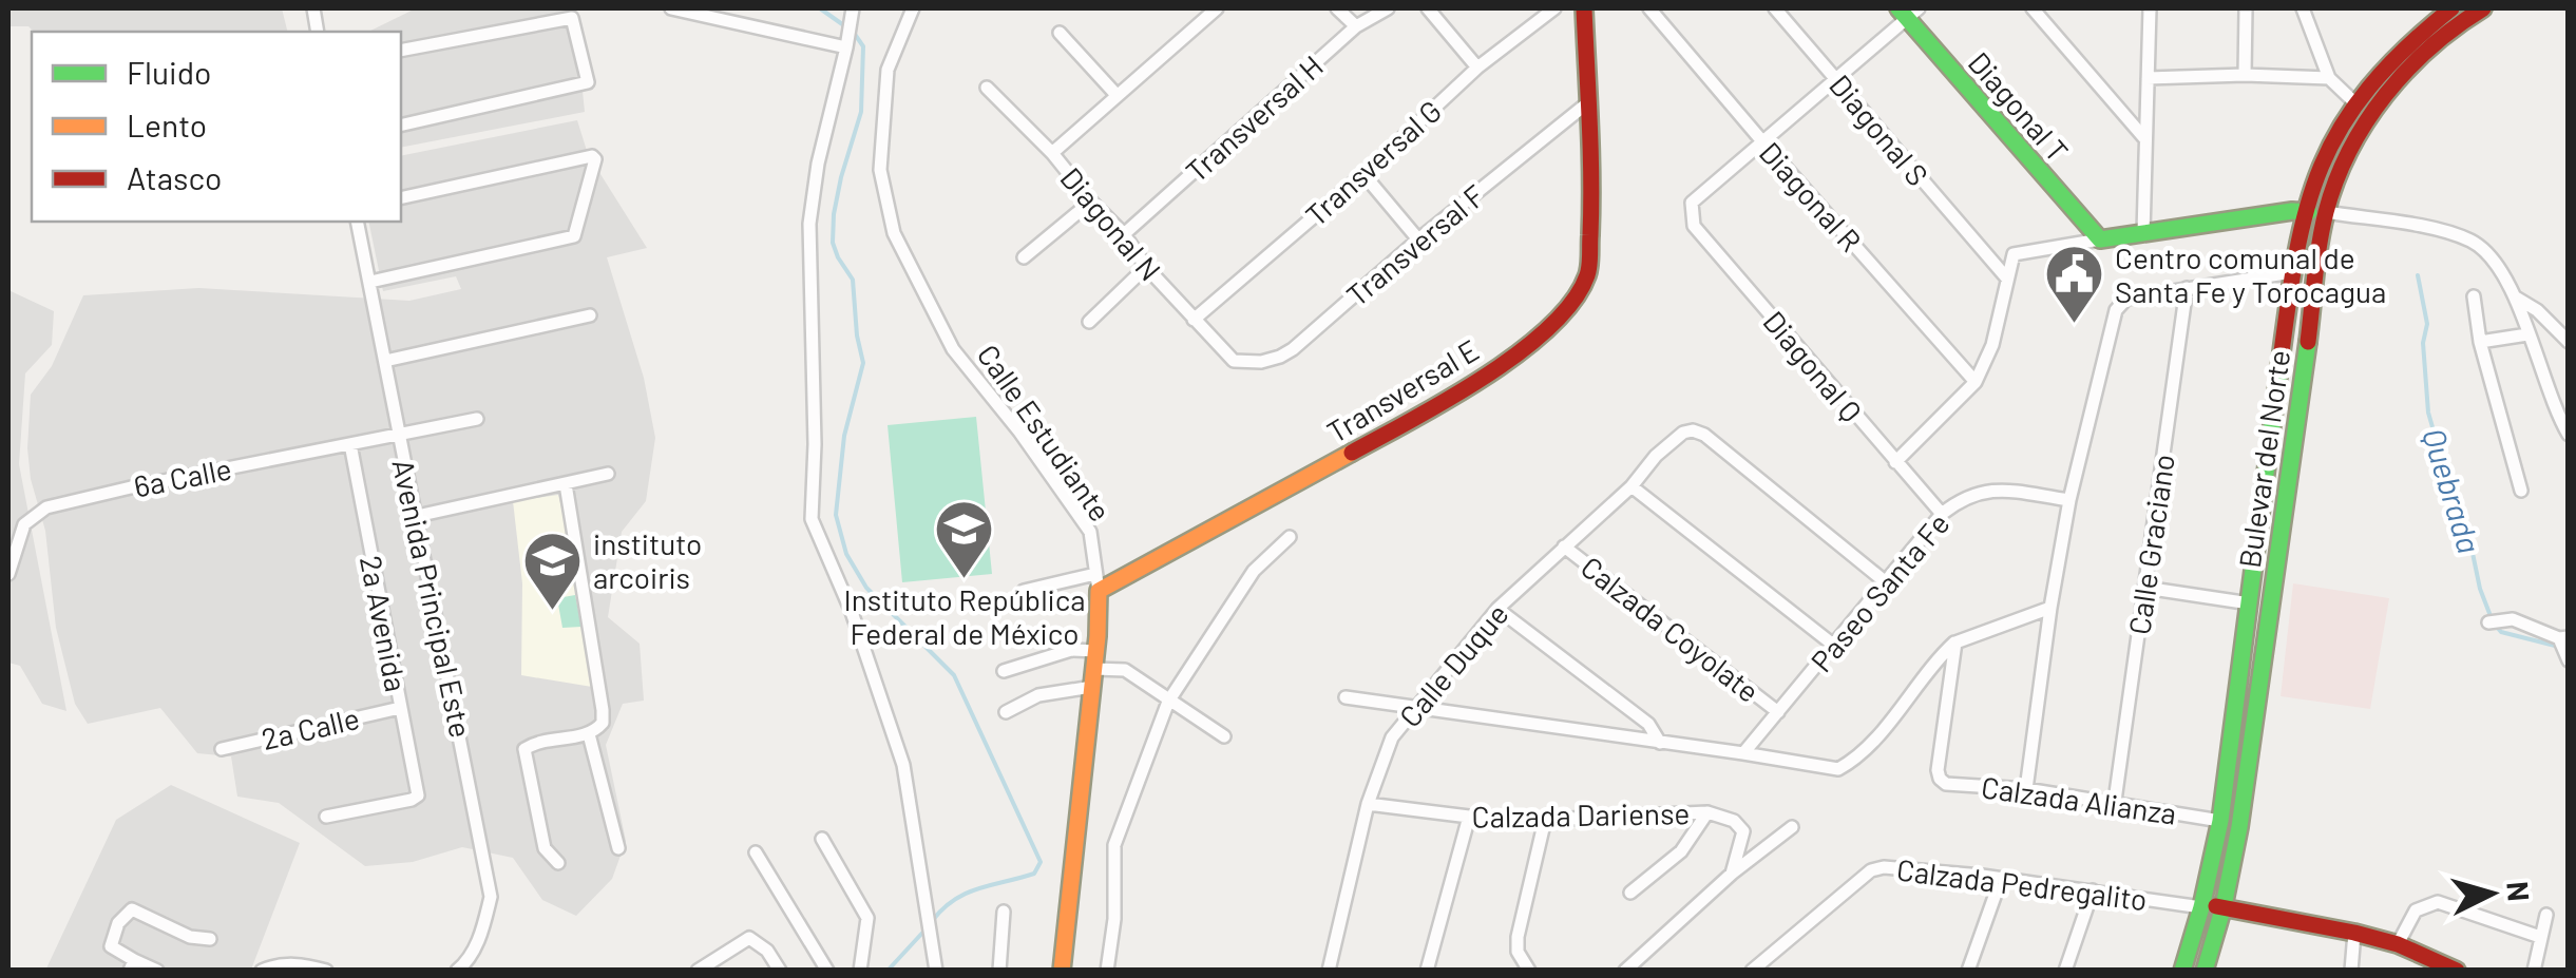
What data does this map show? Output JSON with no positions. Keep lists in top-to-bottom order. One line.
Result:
{"streets":{"main road":["Diagonal T","Transversal E","Calle Estudiante","Bulevar del Norte"],"street":["Transversal H","Diagonal S","Transversal G","Diagonal R","Diagonal N","Transversal F","Diagonal Q","6a Calle","Calle Graciano","Paseo Santa Fe","Avenida Principal Este","2a Avenida","Calzada Coyolate","Calle Duque","2a Calle","Calzada Alianza","Calzada Dariense","Calzada Pedregalito"]},"crossings":[["Transversal H","Diagonal N"],["Transversal G","Diagonal N"],["Diagonal R","Diagonal Q"],["Diagonal N","Transversal F"],["Transversal F","Transversal E"],["Diagonal Q","Paseo Santa Fe"],["Transversal E","Calle Estudiante"],["Bulevar del Norte","Calzada Alianza"],["Bulevar del Norte","Calzada Pedregalito"],["6a Calle","Avenida Principal Este"],["6a Calle","2a Avenida"],["Calle Graciano","Calzada Alianza"],["Paseo Santa Fe","Calzada Coyolate"],["Paseo Santa Fe","Calle Duque"],["2a Avenida","2a Calle"],["Calzada Coyolate","Calle Duque"],["Calle Duque","Calzada Dariense"]],"water":["Quebrada"],"places":{"public building":["Centro comunal de Santa Fe y Torocagua"],"school or university":["Instituto República Federal de México","instituto arcoiris"]},"legend":["Fluido","Lento","Atasco"],"north":"right"}
